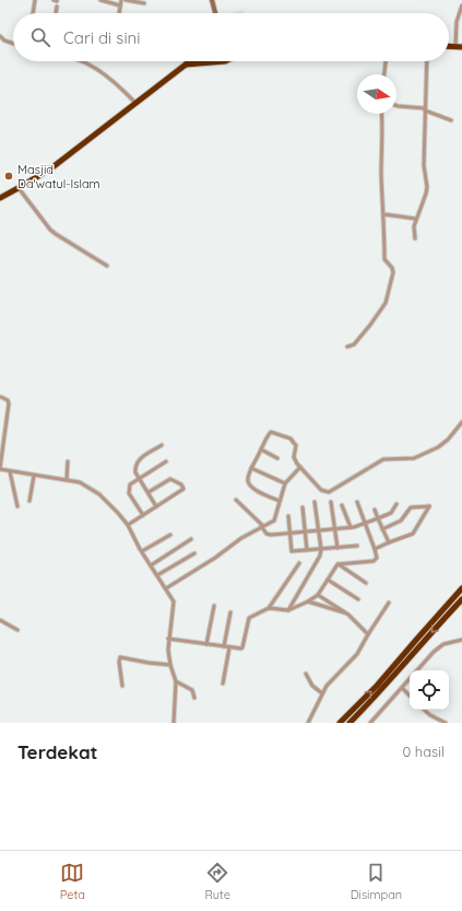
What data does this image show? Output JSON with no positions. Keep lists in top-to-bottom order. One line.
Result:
{"places":["Masjid Da'watul-Islam"],"north":"right","page":{"search":"Cari di sini","heading":["Terdekat","0 hasil"],"nav":["Peta","Rute","Disimpan"]}}
